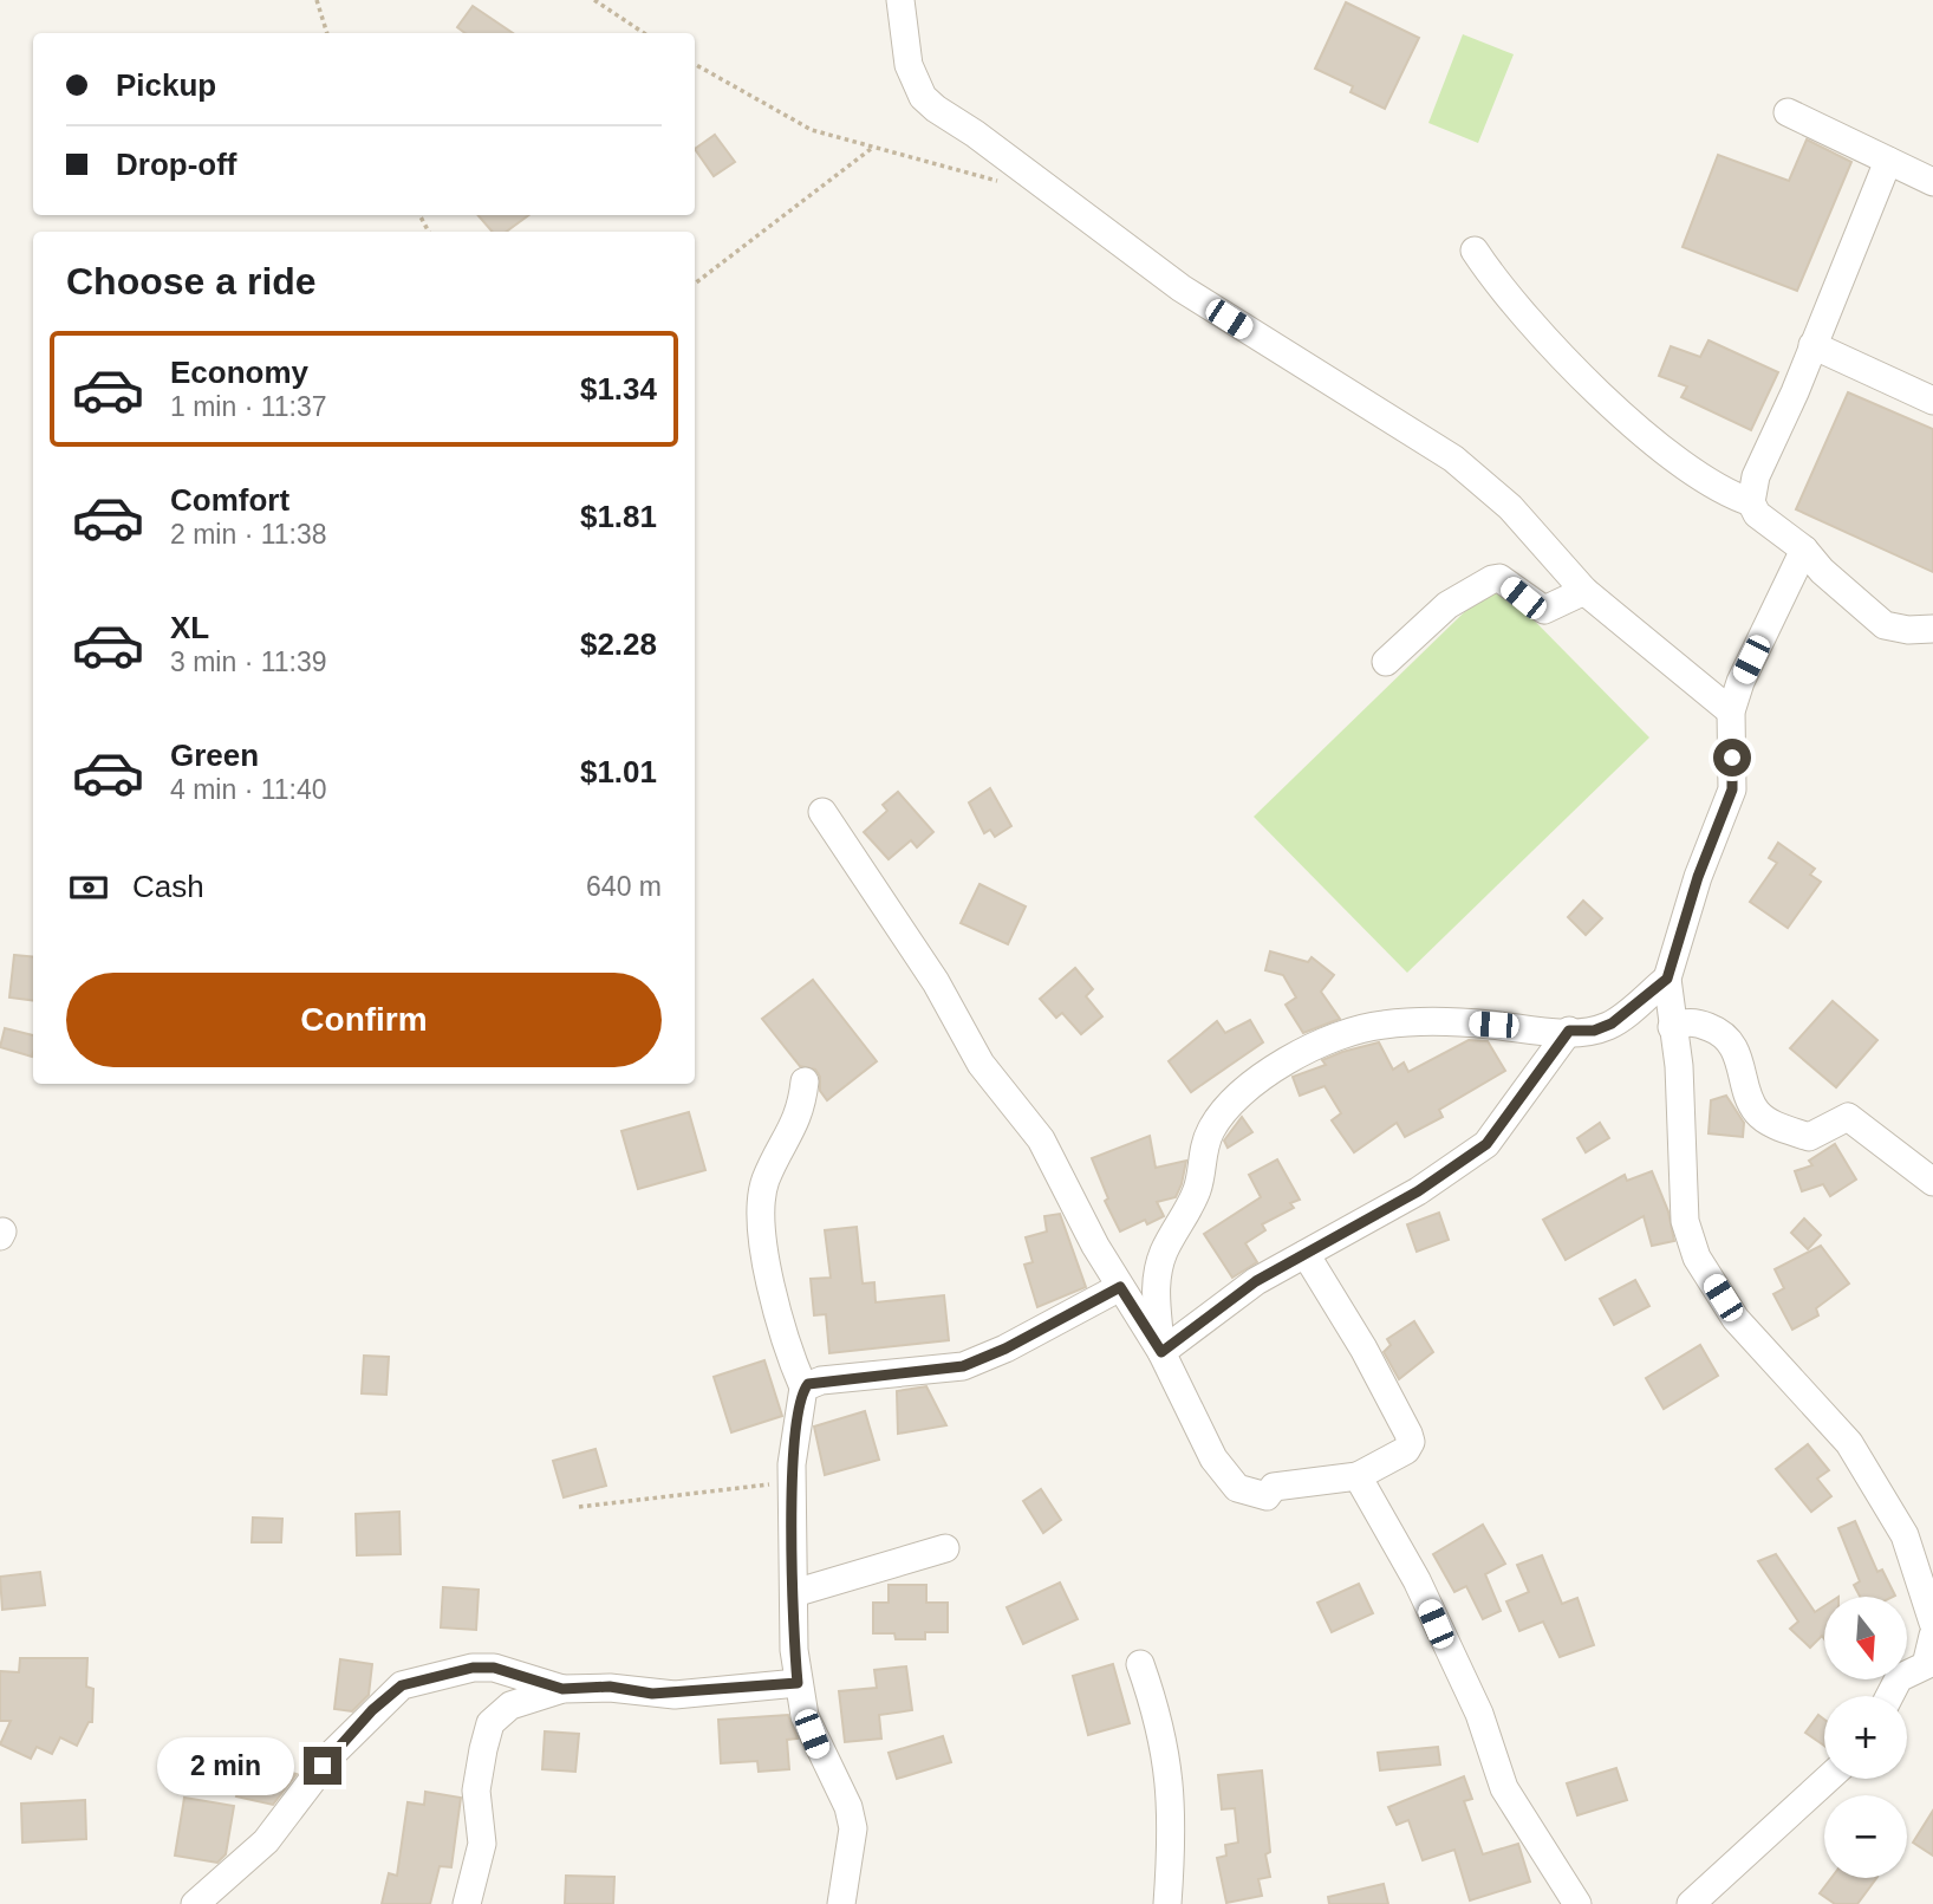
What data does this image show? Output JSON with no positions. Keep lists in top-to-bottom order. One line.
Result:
{"north":"bottom","page":{"banner":["Pickup","Drop-off"],"heading":"Choose a ride","list":[{"name":"Economy","note":"1 min · 11:37","value":"$1.34"},{"name":"Comfort","note":"2 min · 11:38","value":"$1.81"},{"name":"XL","note":"3 min · 11:39","value":"$2.28"},{"name":"Green","note":"4 min · 11:40","value":"$1.01"}],"pay":["Cash","640 m"],"buttons":"Confirm","map_buttons":["+","−"],"bubble":"2 min"}}
